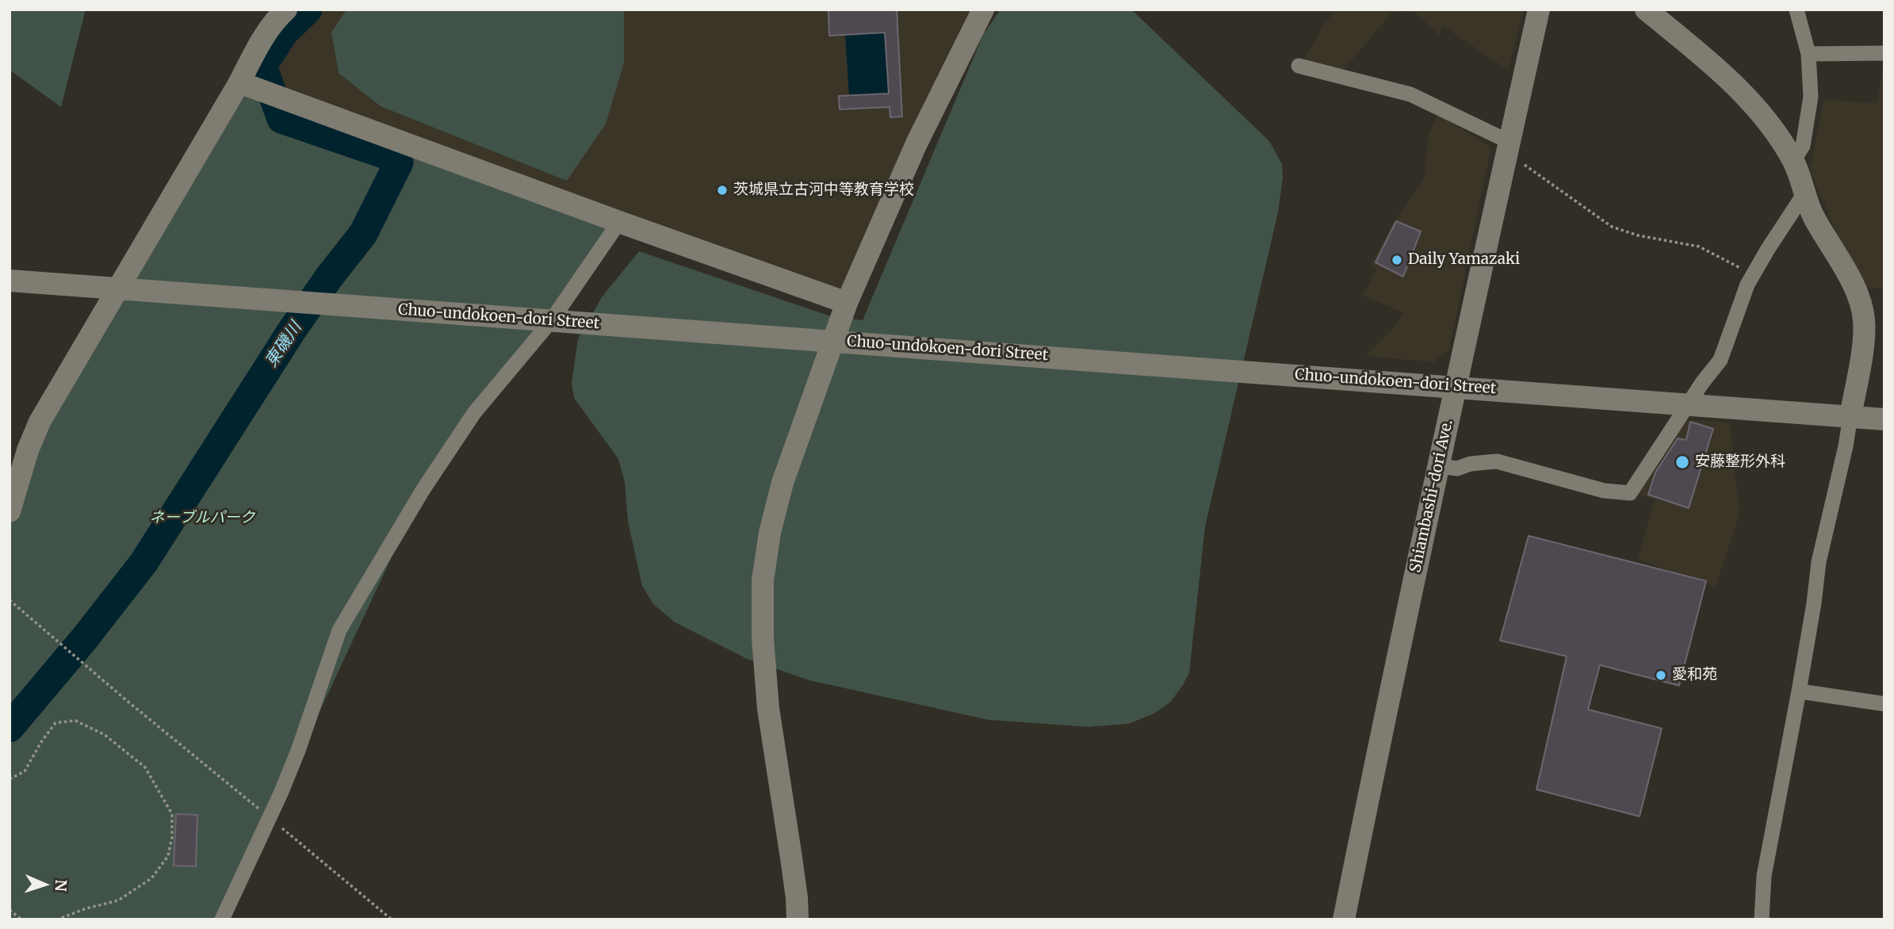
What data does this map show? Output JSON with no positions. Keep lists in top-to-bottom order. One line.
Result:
{"streets":{"street":["Chuo-undokoen-dori Street","Shiambashi-dori Ave."]},"crossings":[["Chuo-undokoen-dori Street","Shiambashi-dori Ave."]],"water":["東磯川"],"parks":["ネーブルパーク"],"places":["茨城県立古河中等教育学校","Daily Yamazaki","安藤整形外科","愛和苑"],"north":"right"}
